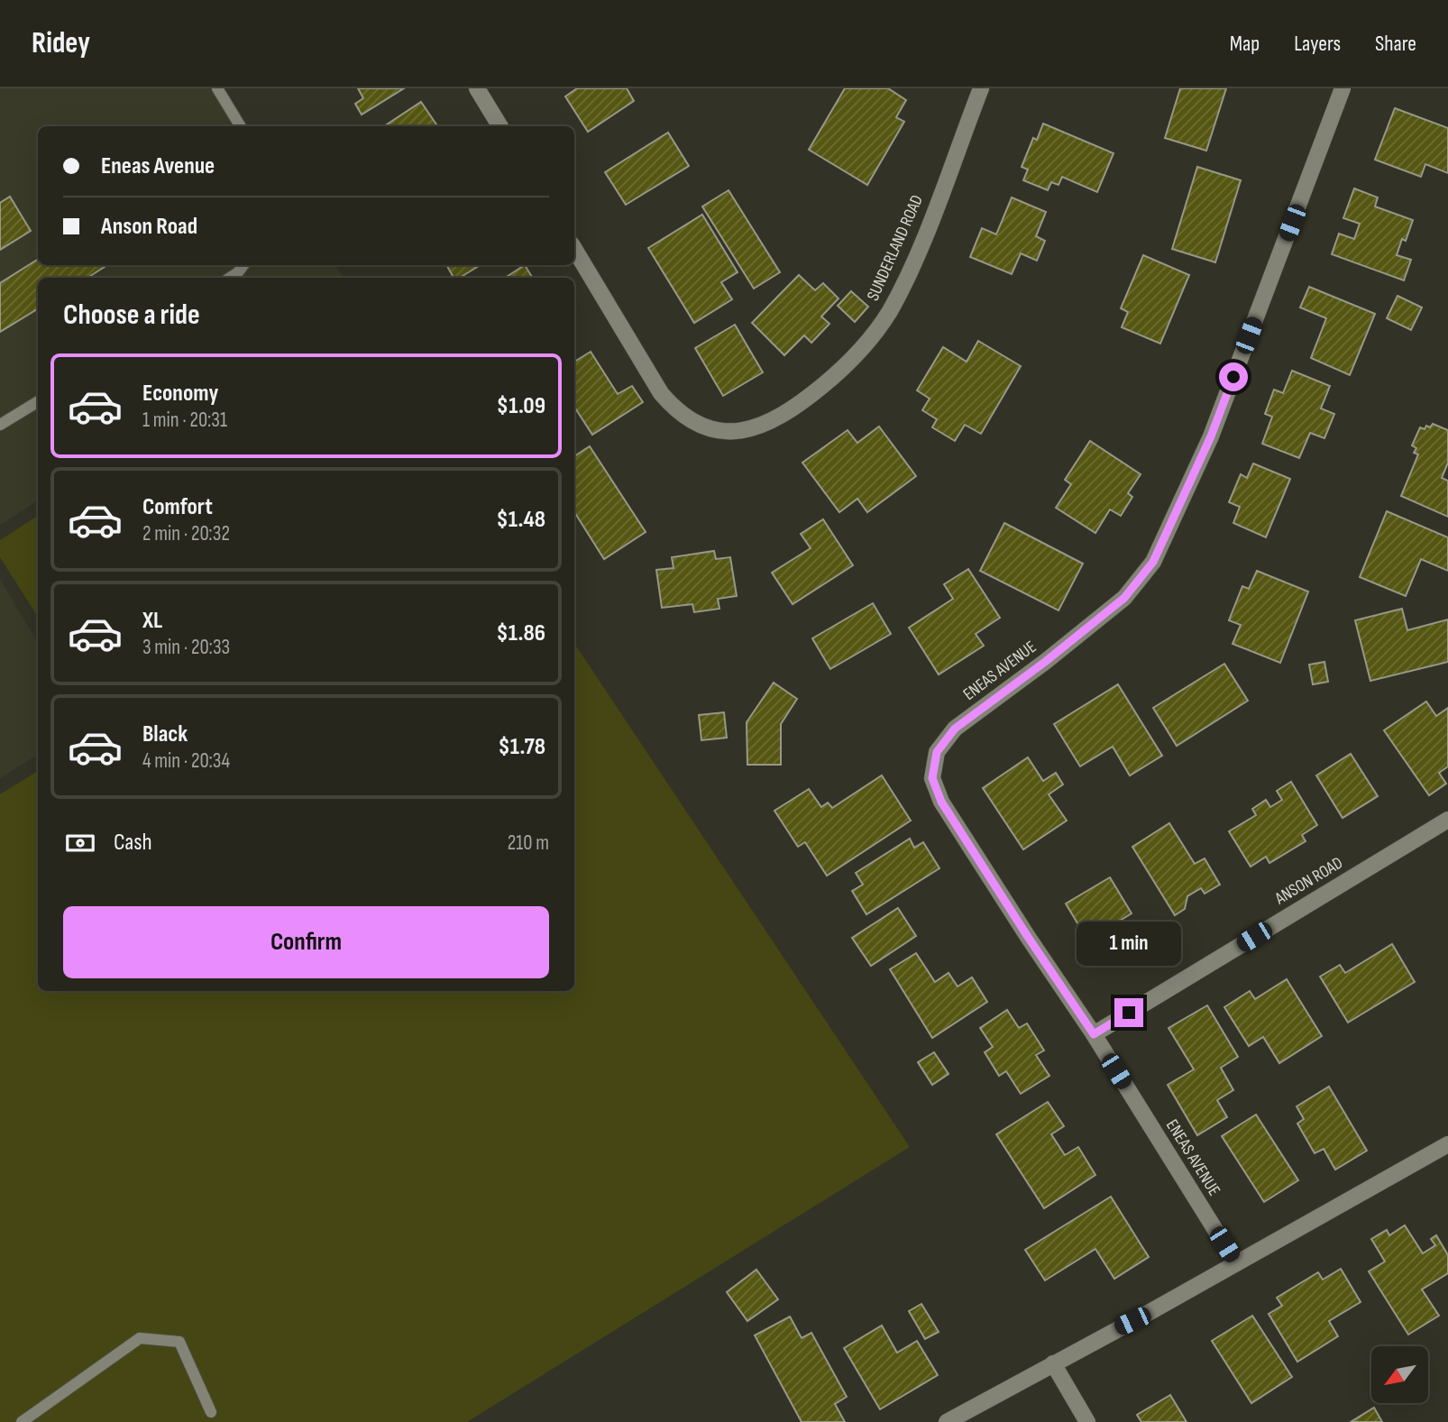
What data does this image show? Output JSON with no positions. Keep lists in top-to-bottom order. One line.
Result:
{"streets":{"street":["SUNDERLAND ROAD","ENEAS AVENUE","ANSON ROAD"]},"crossings":[["ENEAS AVENUE","ANSON ROAD"]],"north":"bottom left","page":{"header":"Ridey","nav":["Map","Layers","Share"],"banner":["Eneas Avenue","Anson Road"],"heading":"Choose a ride","list":[{"name":"Economy","note":"1 min · 20:31","value":"$1.09"},{"name":"Comfort","note":"2 min · 20:32","value":"$1.48"},{"name":"XL","note":"3 min · 20:33","value":"$1.86"},{"name":"Black","note":"4 min · 20:34","value":"$1.78"}],"pay":["Cash","210 m"],"buttons":"Confirm","bubble":"1 min"}}
